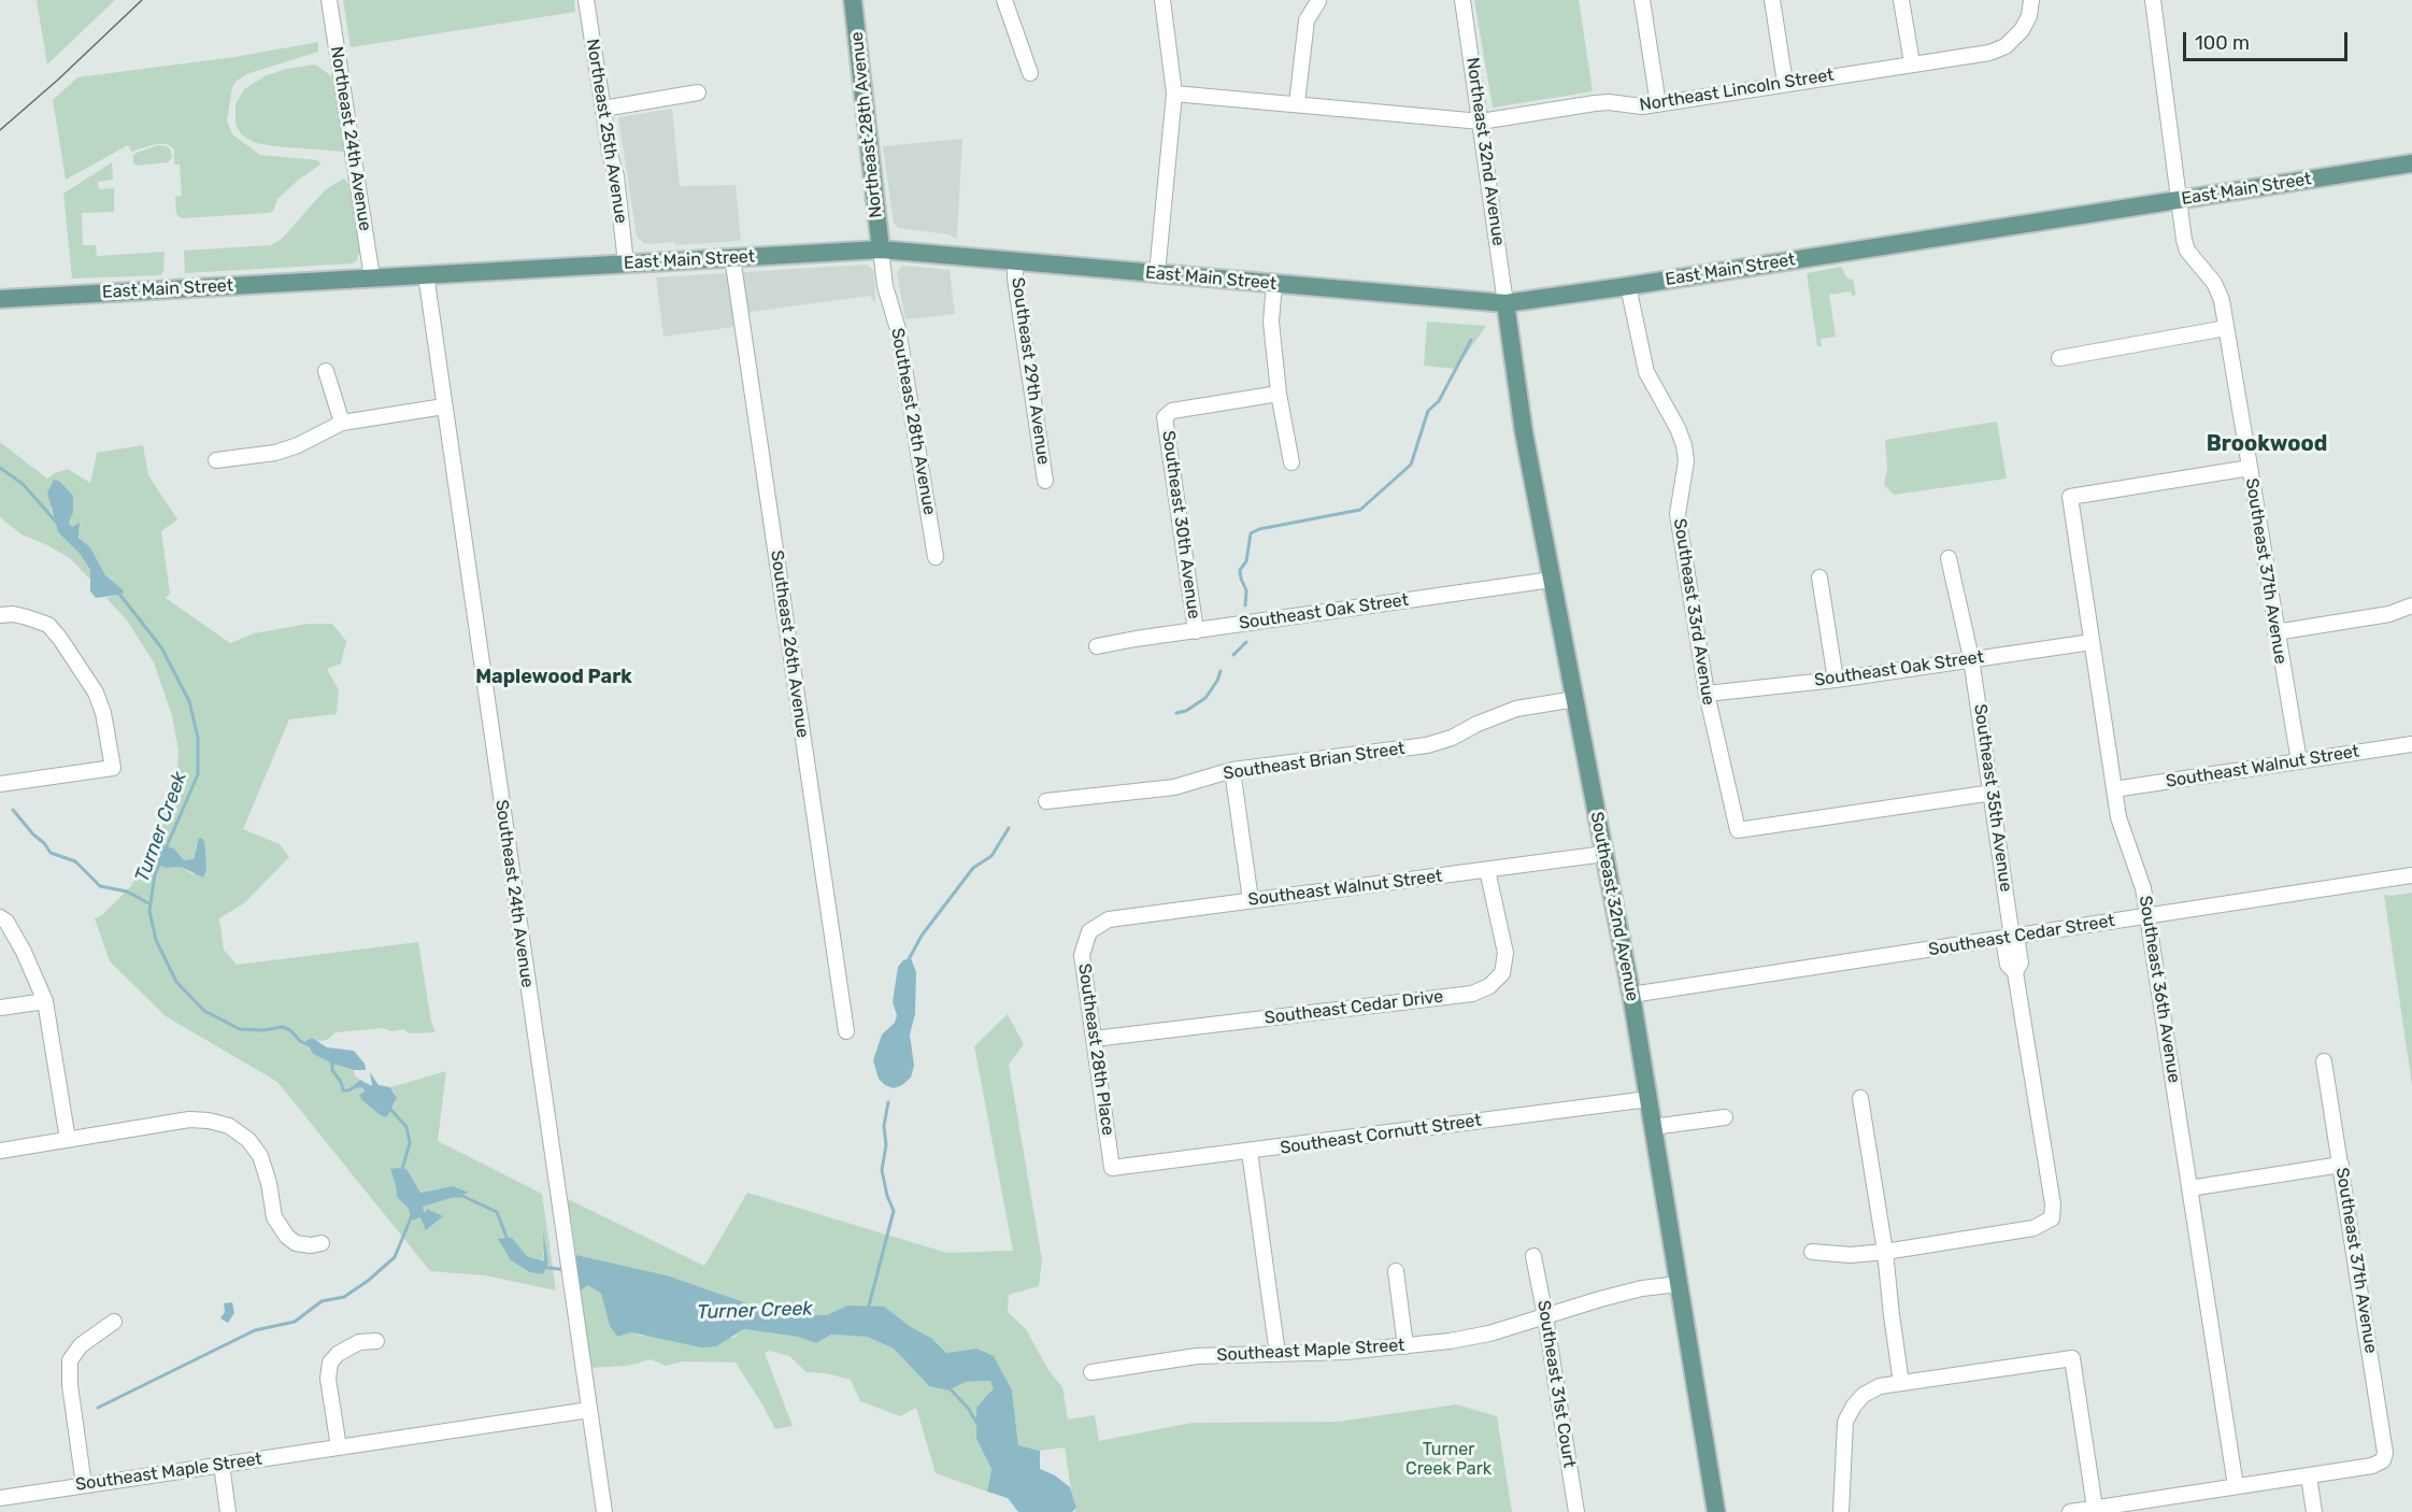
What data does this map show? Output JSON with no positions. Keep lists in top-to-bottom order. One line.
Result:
{"streets":{"main road":["Northeast 28th Avenue","East Main Street","Southeast 32nd Avenue"],"street":["Northeast Lincoln Street","Northeast 25th Avenue","Northeast 24th Avenue","Northeast 32nd Avenue","Southeast 29th Avenue","Southeast 28th Avenue","Southeast 30th Avenue","Southeast 37th Avenue","Southeast Oak Street","Southeast 33rd Avenue","Southeast 26th Avenue","Southeast Brian Street","Southeast Walnut Street","Southeast 35th Avenue","Southeast 24th Avenue","Southeast Cedar Street","Southeast 36th Avenue","Southeast Cedar Drive","Southeast 28th Place","Southeast Cornutt Street","Southeast Maple Street","Southeast 31st Court"]},"crossings":[["Northeast Lincoln Street","Northeast 32nd Avenue"],["Northeast 28th Avenue","East Main Street"],["Northeast 28th Avenue","Southeast 28th Avenue"],["Northeast 25th Avenue","East Main Street"],["Northeast 24th Avenue","East Main Street"],["Northeast 32nd Avenue","East Main Street"],["Northeast 32nd Avenue","Southeast 32nd Avenue"],["East Main Street","Southeast 29th Avenue"],["East Main Street","Southeast 28th Avenue"],["East Main Street","Southeast 37th Avenue"],["East Main Street","Southeast 33rd Avenue"],["East Main Street","Southeast 26th Avenue"],["East Main Street","Southeast 24th Avenue"],["East Main Street","Southeast 32nd Avenue"],["Southeast 30th Avenue","Southeast Oak Street"],["Southeast 37th Avenue","Southeast Walnut Street"],["Southeast 37th Avenue","Southeast 36th Avenue"],["Southeast Oak Street","Southeast 33rd Avenue"],["Southeast Oak Street","Southeast 35th Avenue"],["Southeast Oak Street","Southeast 32nd Avenue"],["Southeast Oak Street","Southeast 36th Avenue"],["Southeast 33rd Avenue","Southeast 35th Avenue"],["Southeast Brian Street","Southeast 32nd Avenue"],["Southeast Walnut Street","Southeast 32nd Avenue"],["Southeast Walnut Street","Southeast 36th Avenue"],["Southeast Walnut Street","Southeast Cedar Drive"],["Southeast Walnut Street","Southeast 28th Place"],["Southeast 35th Avenue","Southeast Cedar Street"],["Southeast 24th Avenue","Southeast Maple Street"],["Southeast 32nd Avenue","Southeast Cedar Street"],["Southeast 32nd Avenue","Southeast Cornutt Street"],["Southeast 32nd Avenue","Southeast Maple Street"],["Southeast Cedar Street","Southeast 36th Avenue"],["Southeast Cedar Drive","Southeast 28th Place"],["Southeast 28th Place","Southeast Cornutt Street"],["Southeast Maple Street","Southeast 31st Court"]],"districts":["Brookwood","Maplewood Park"],"water":["Turner Creek"],"parks":["Turner Creek Park"],"scale_bar":"100 m"}
